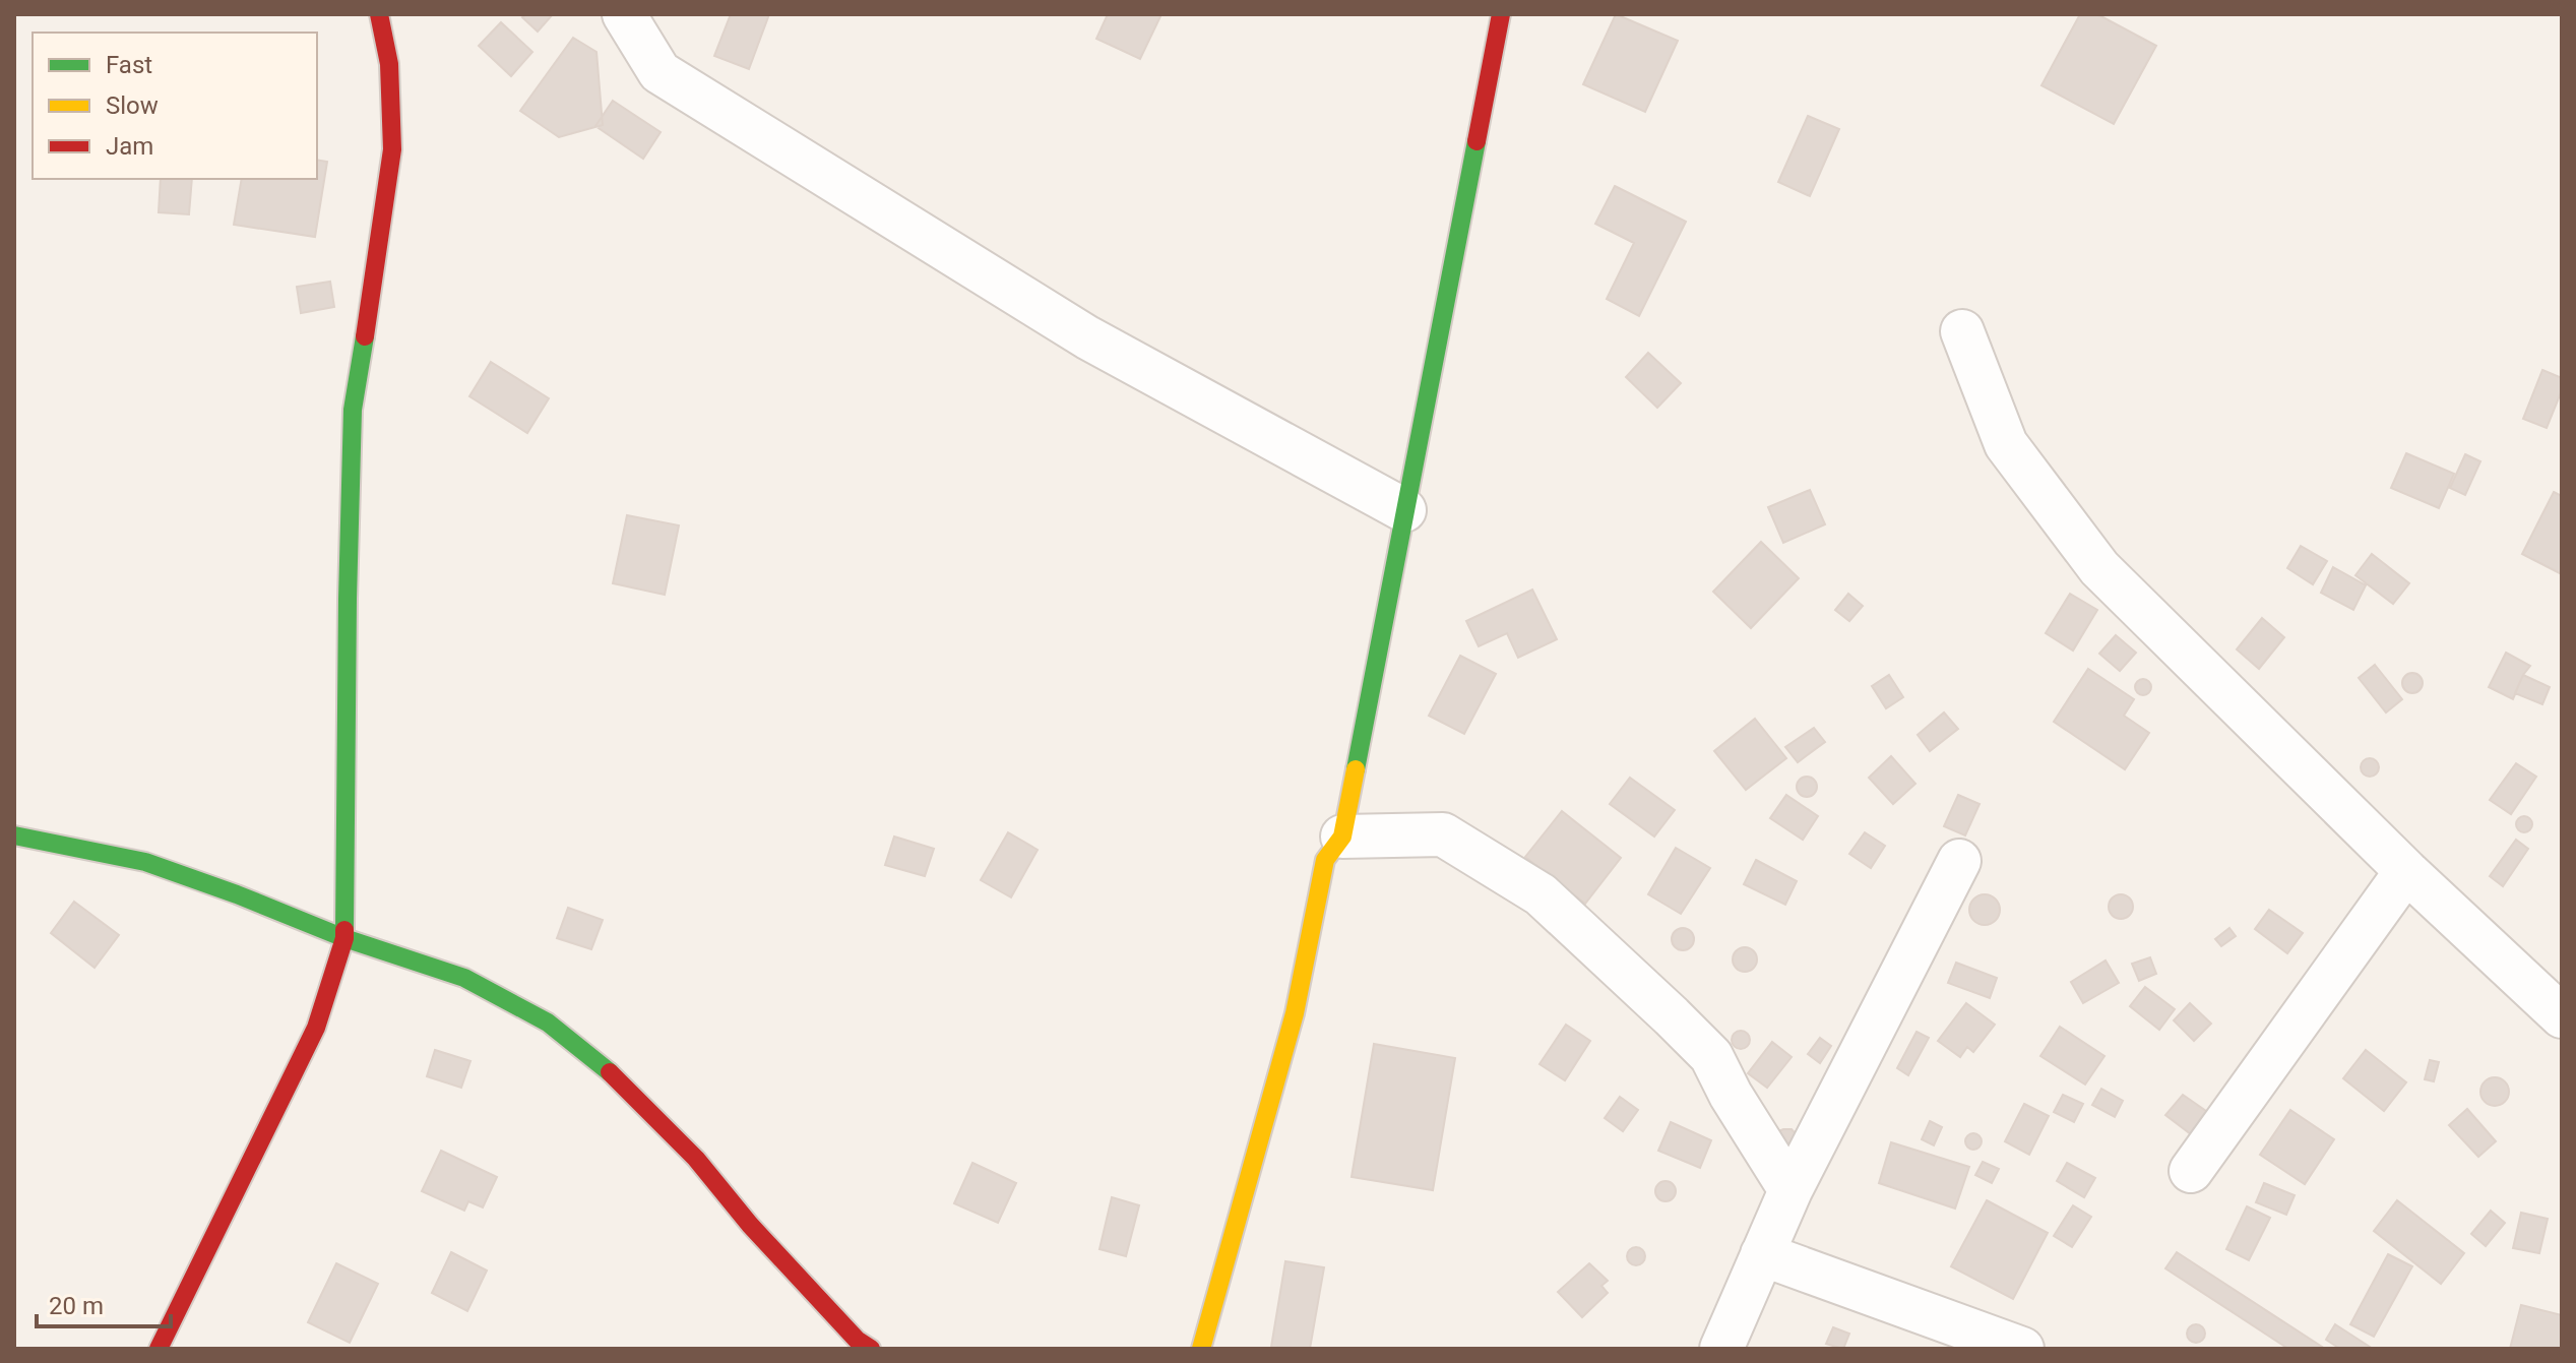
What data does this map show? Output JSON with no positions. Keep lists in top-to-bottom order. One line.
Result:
{"legend":["Fast","Slow","Jam"],"scale_bar":"20 m"}
